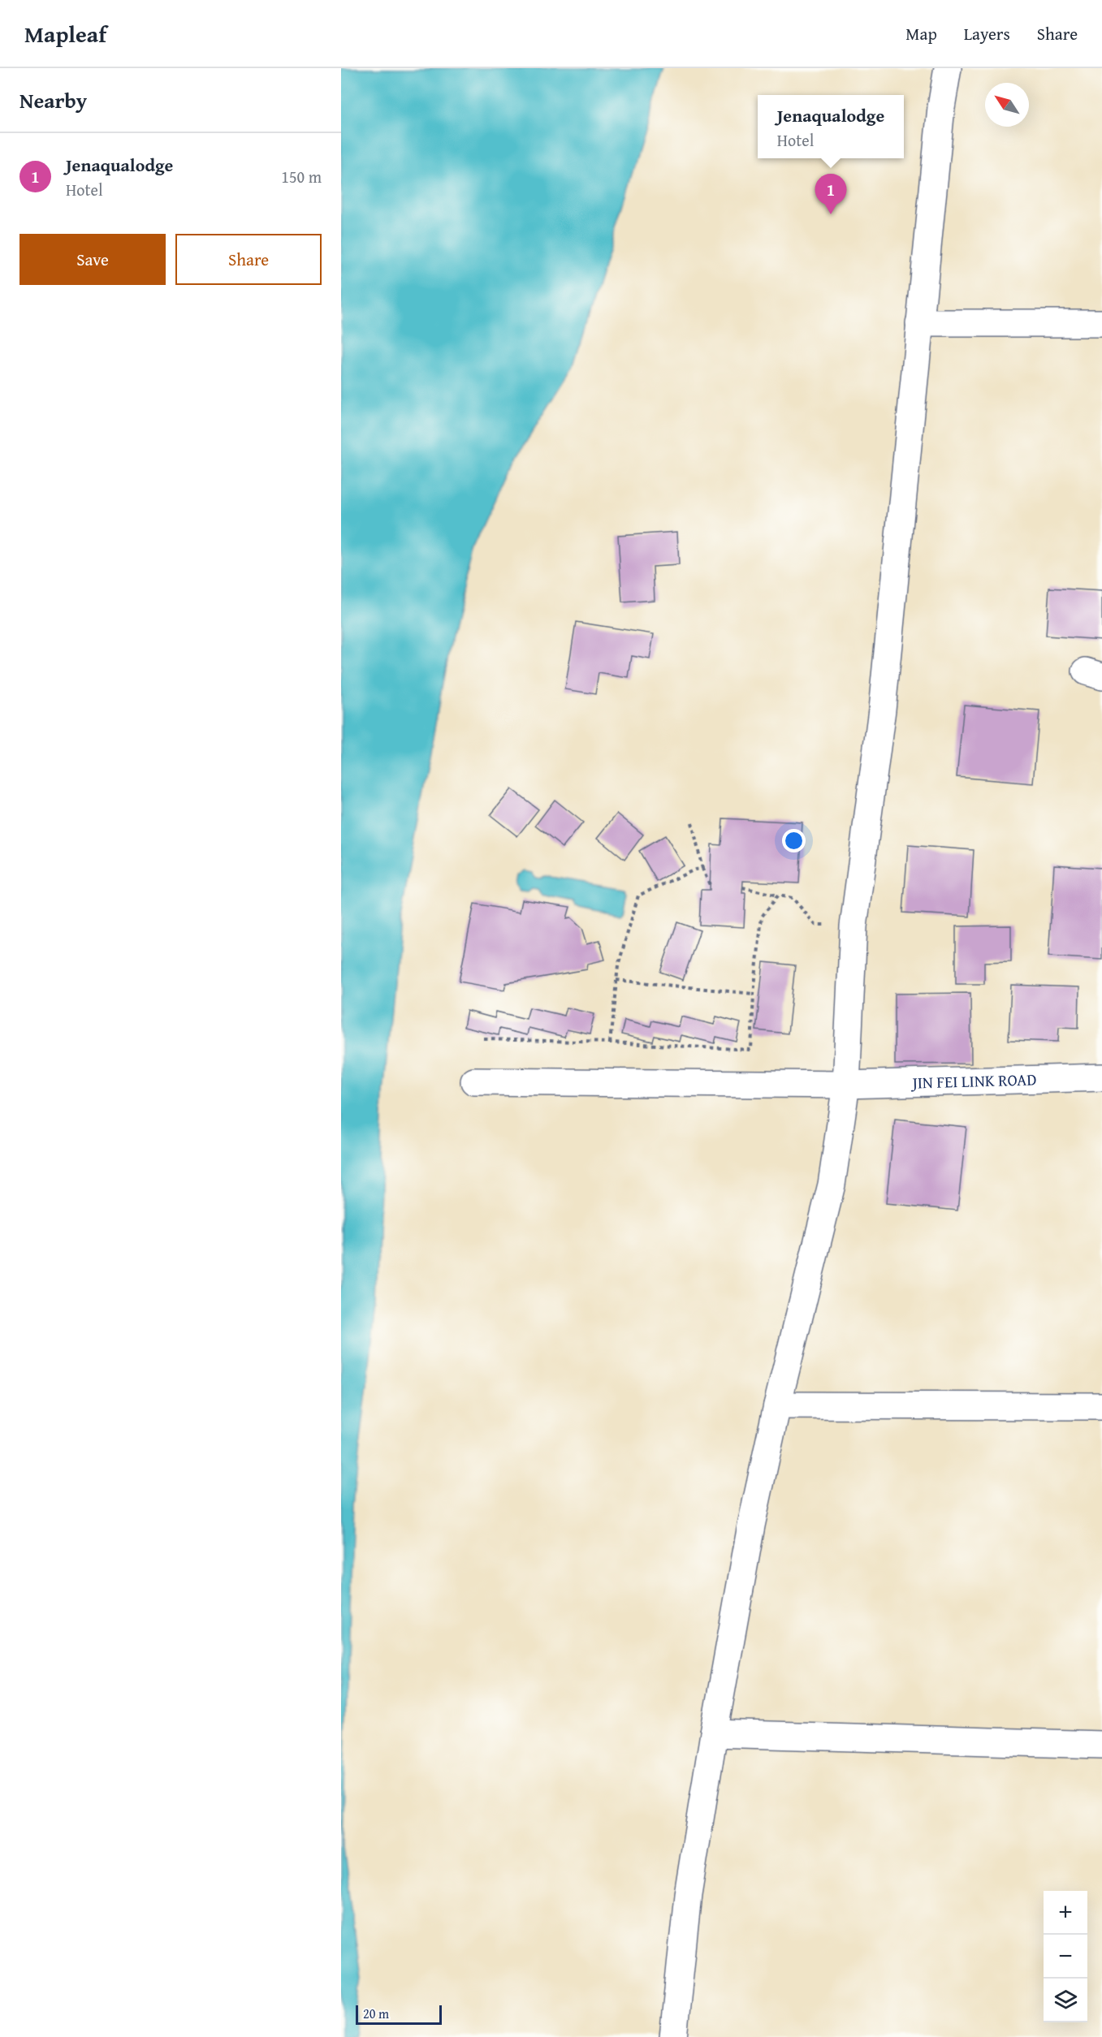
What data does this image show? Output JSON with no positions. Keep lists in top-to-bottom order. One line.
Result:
{"streets":{"main road":["JIN FEI LINK ROAD"]},"scale_bar":"20 m","north":"top left","page":{"header":"Mapleaf","nav":["Map","Layers","Share"],"heading":"Nearby","popup":["Jenaqualodge","Hotel"],"list":[{"mark":"1","name":"Jenaqualodge","note":"Hotel","value":"150 m"}],"pins":"1","buttons":["Save","Share"],"map_buttons":["+","−"],"scale":"20 m"}}
